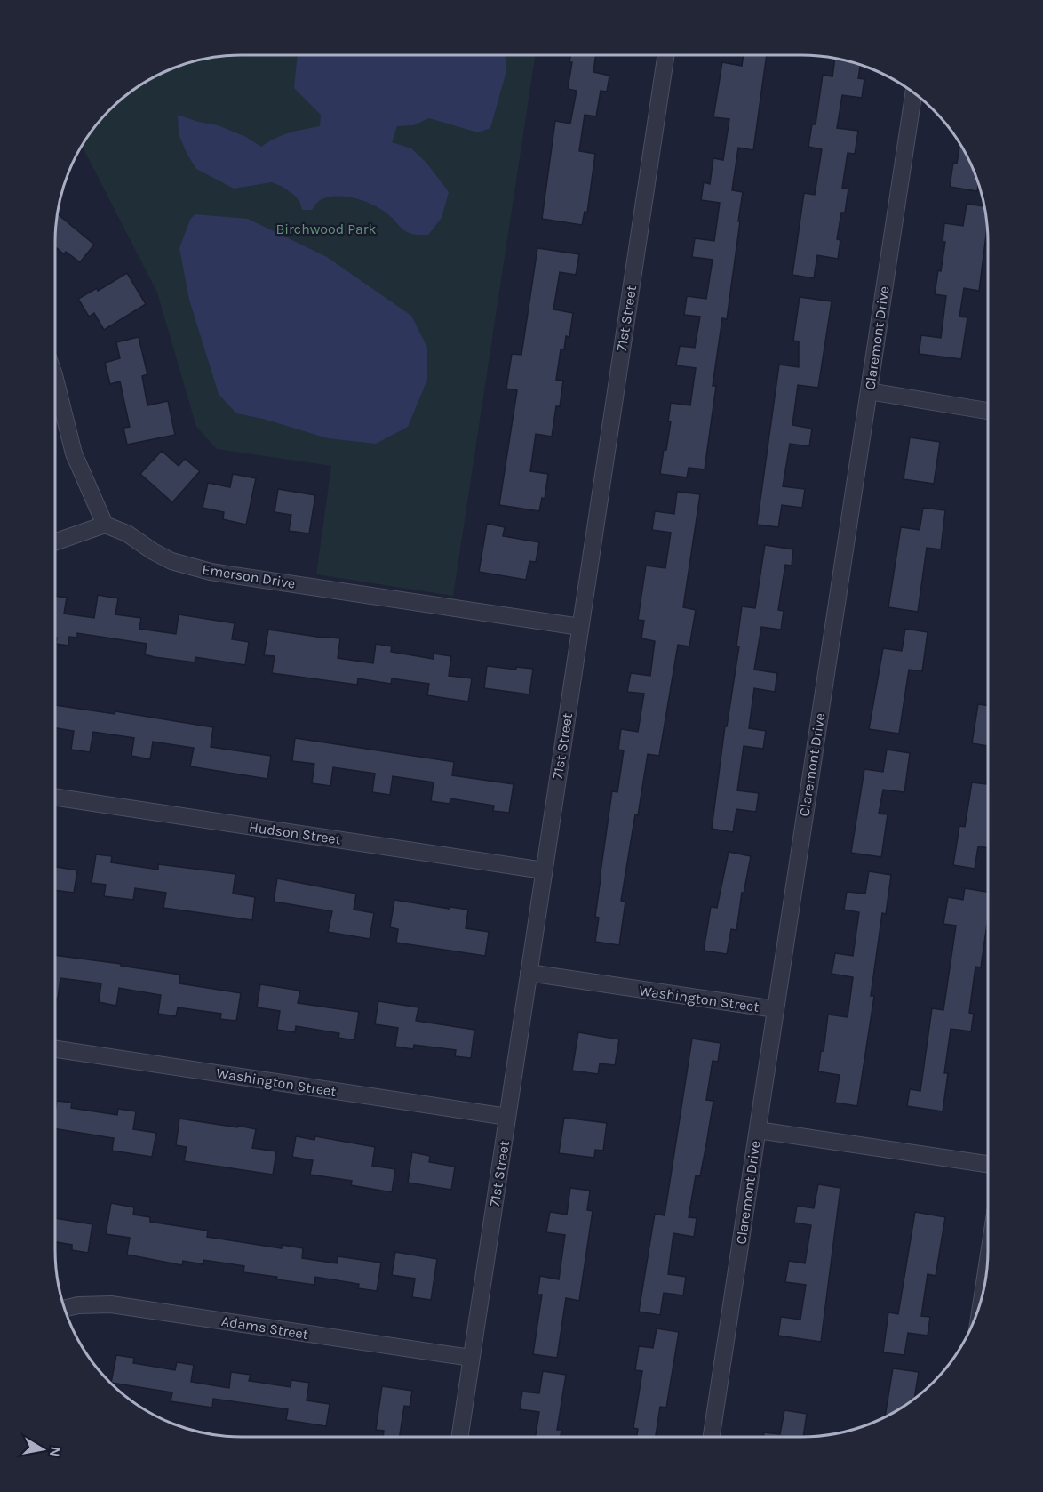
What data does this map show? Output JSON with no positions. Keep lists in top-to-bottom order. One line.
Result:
{"streets":{"street":["71st Street","Claremont Drive","Emerson Drive","Hudson Street","Washington Street","Adams Street"]},"crossings":[["71st Street","Emerson Drive"],["71st Street","Hudson Street"],["71st Street","Washington Street"],["71st Street","Adams Street"],["Claremont Drive","Washington Street"]],"parks":["Birchwood Park"],"north":"right"}
